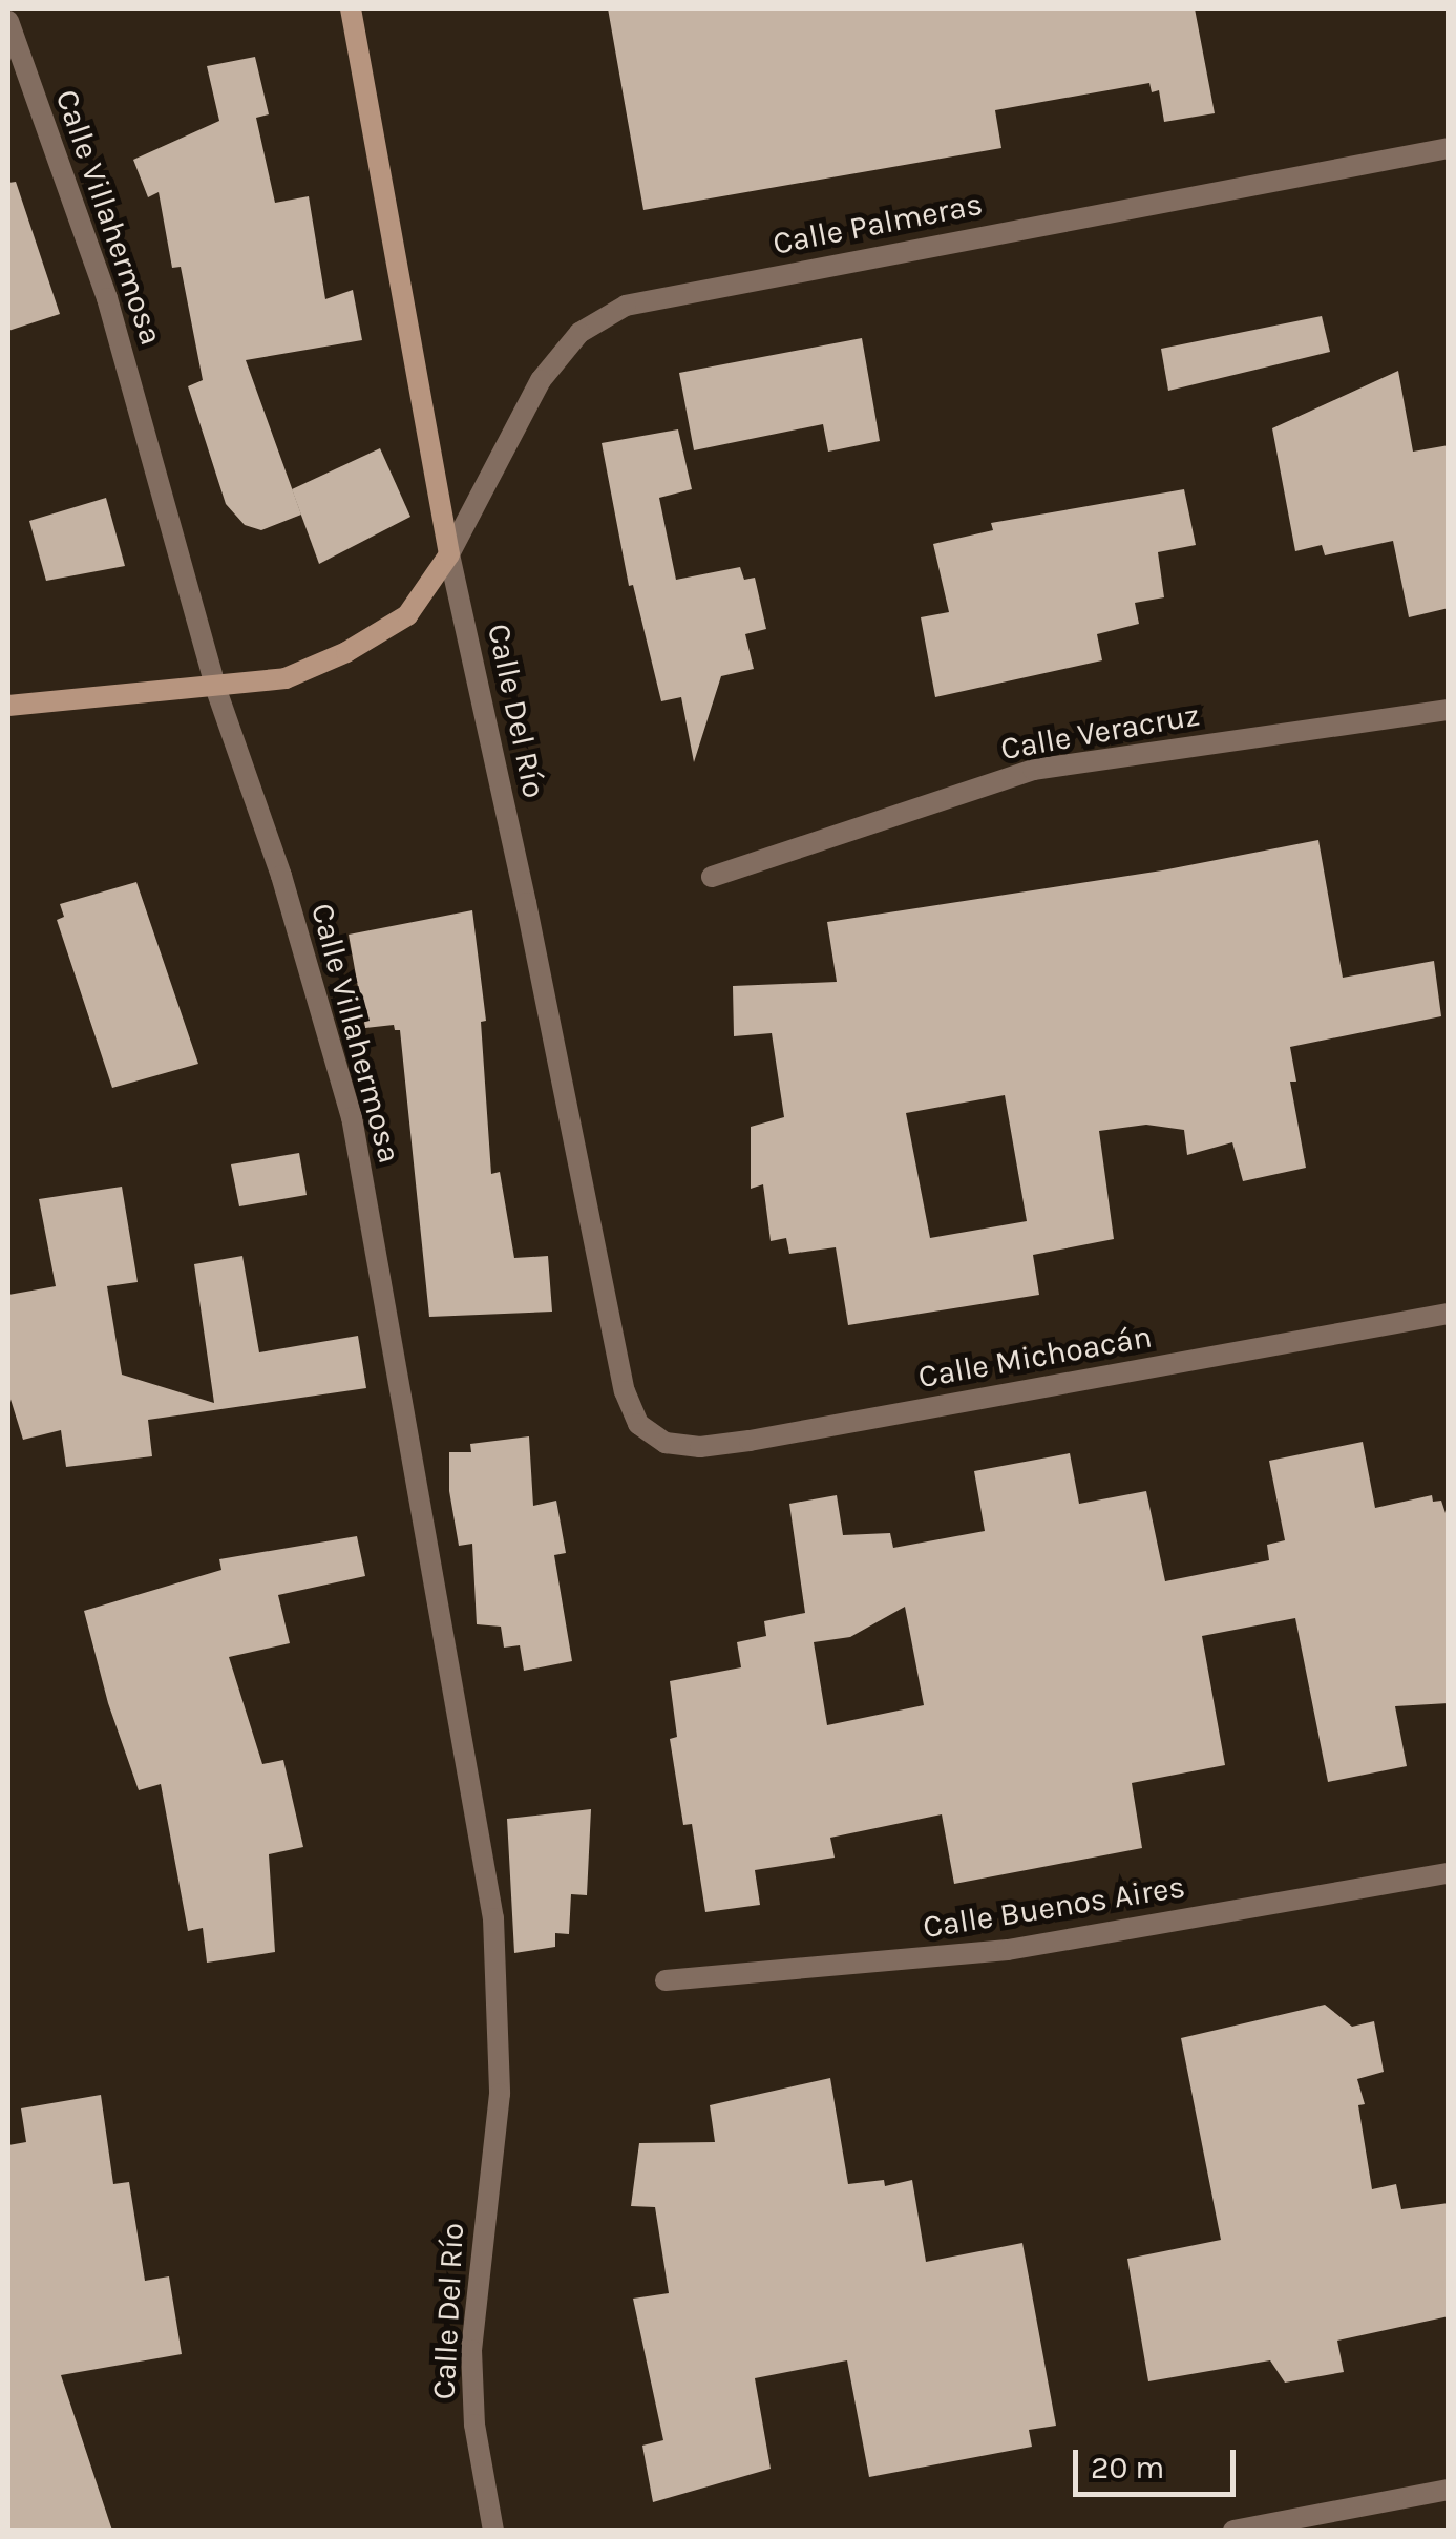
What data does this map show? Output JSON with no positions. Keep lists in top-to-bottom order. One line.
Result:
{"streets":{"street":["Calle Villahermosa","Calle Palmeras","Calle Del Río","Calle Veracruz","Calle Michoacán","Calle Buenos Aires"]},"crossings":[["Calle Villahermosa","Calle Del Río"],["Calle Palmeras","Calle Del Río"],["Calle Del Río","Calle Michoacán"]],"scale_bar":"20 m"}
